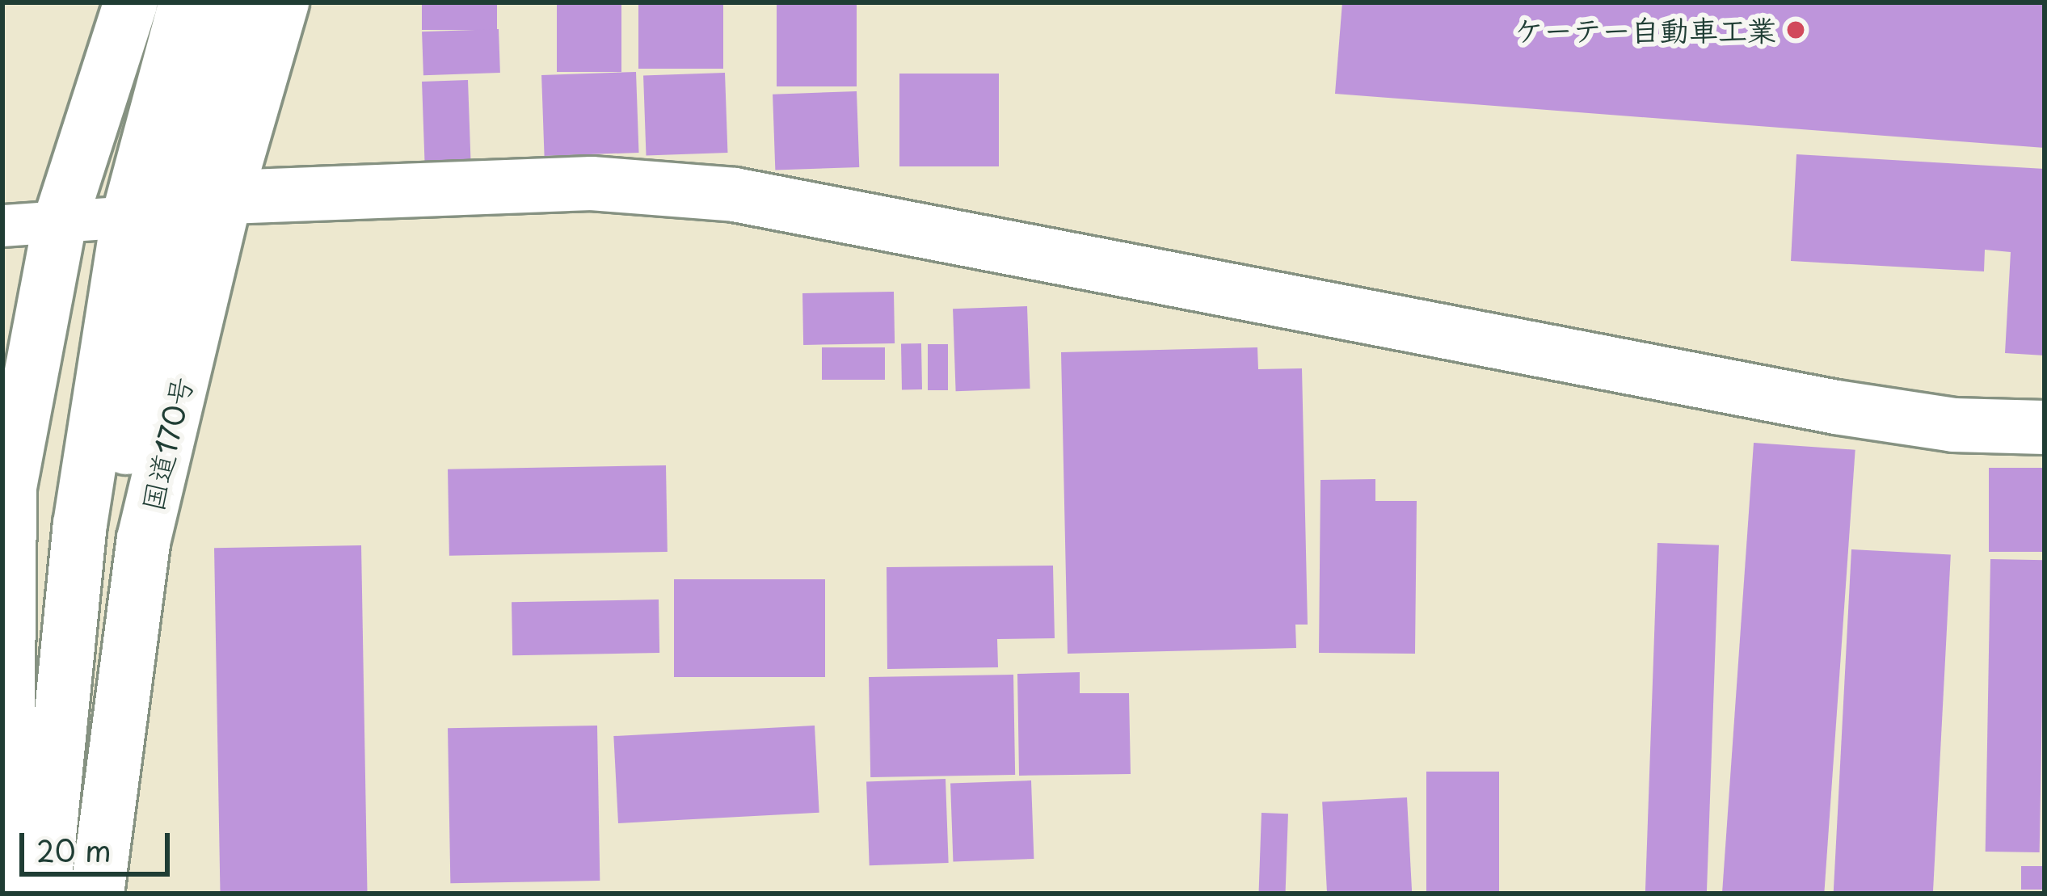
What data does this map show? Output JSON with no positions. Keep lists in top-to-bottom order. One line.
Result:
{"streets":{"main road":["国道170号"]},"places":["ケーテー自動車工業"],"scale_bar":"20 m"}
